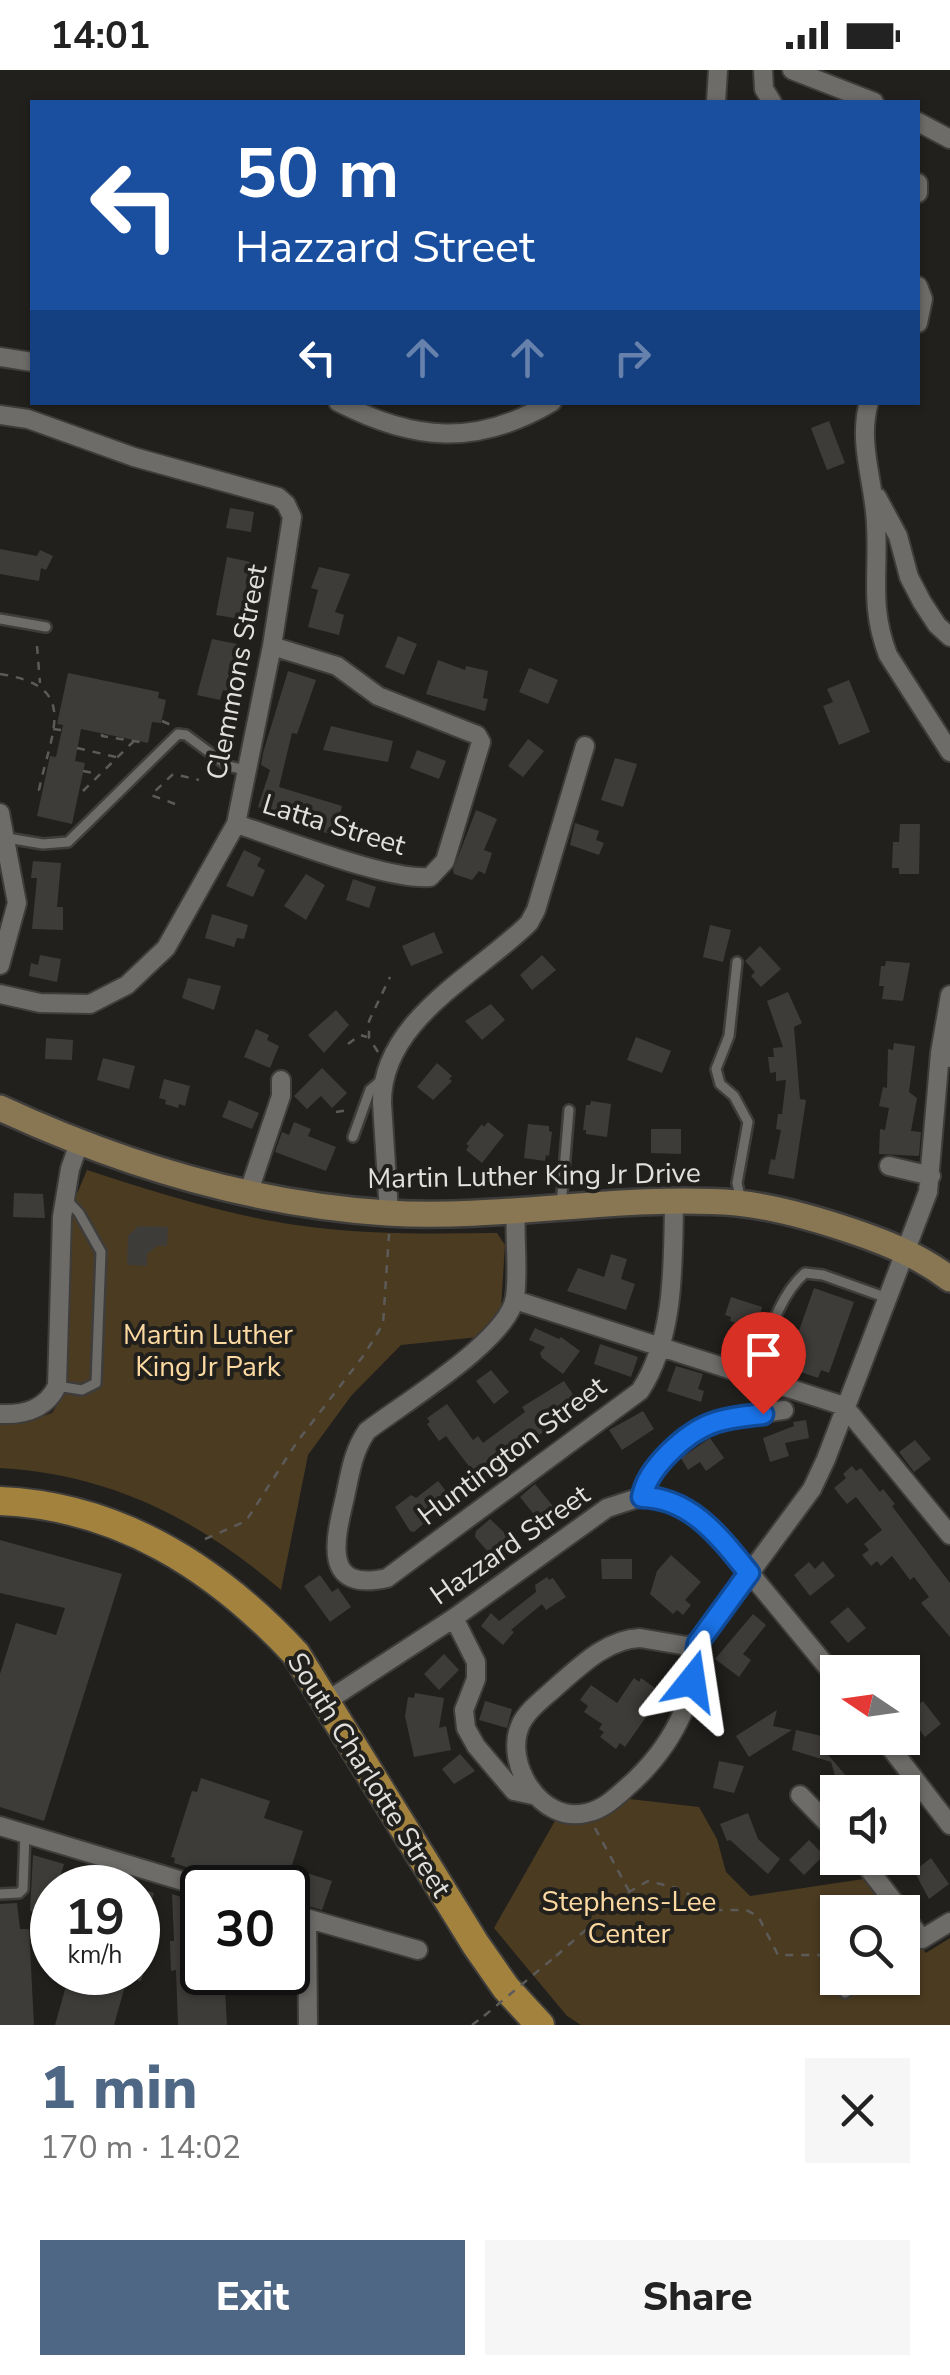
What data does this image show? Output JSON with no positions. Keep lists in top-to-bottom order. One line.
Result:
{"streets":{"main road":["Martin Luther King Jr Drive","South Charlotte Street"],"street":["Clemmons Street","Latta Street","Huntington Street","Hazzard Street"]},"crossings":[["Clemmons Street","Latta Street"],["Martin Luther King Jr Drive","Huntington Street"],["Hazzard Street","South Charlotte Street"]],"parks":["Martin Luther King Jr Park","Stephens-Lee Center"],"north":"left","page":{"status":"14:01","turn":["50 m","Hazzard Street"],"speed":"19 km/h","limit":"30","heading":["1 min","170 m · 14:02"],"buttons":["Exit","Share"]}}
